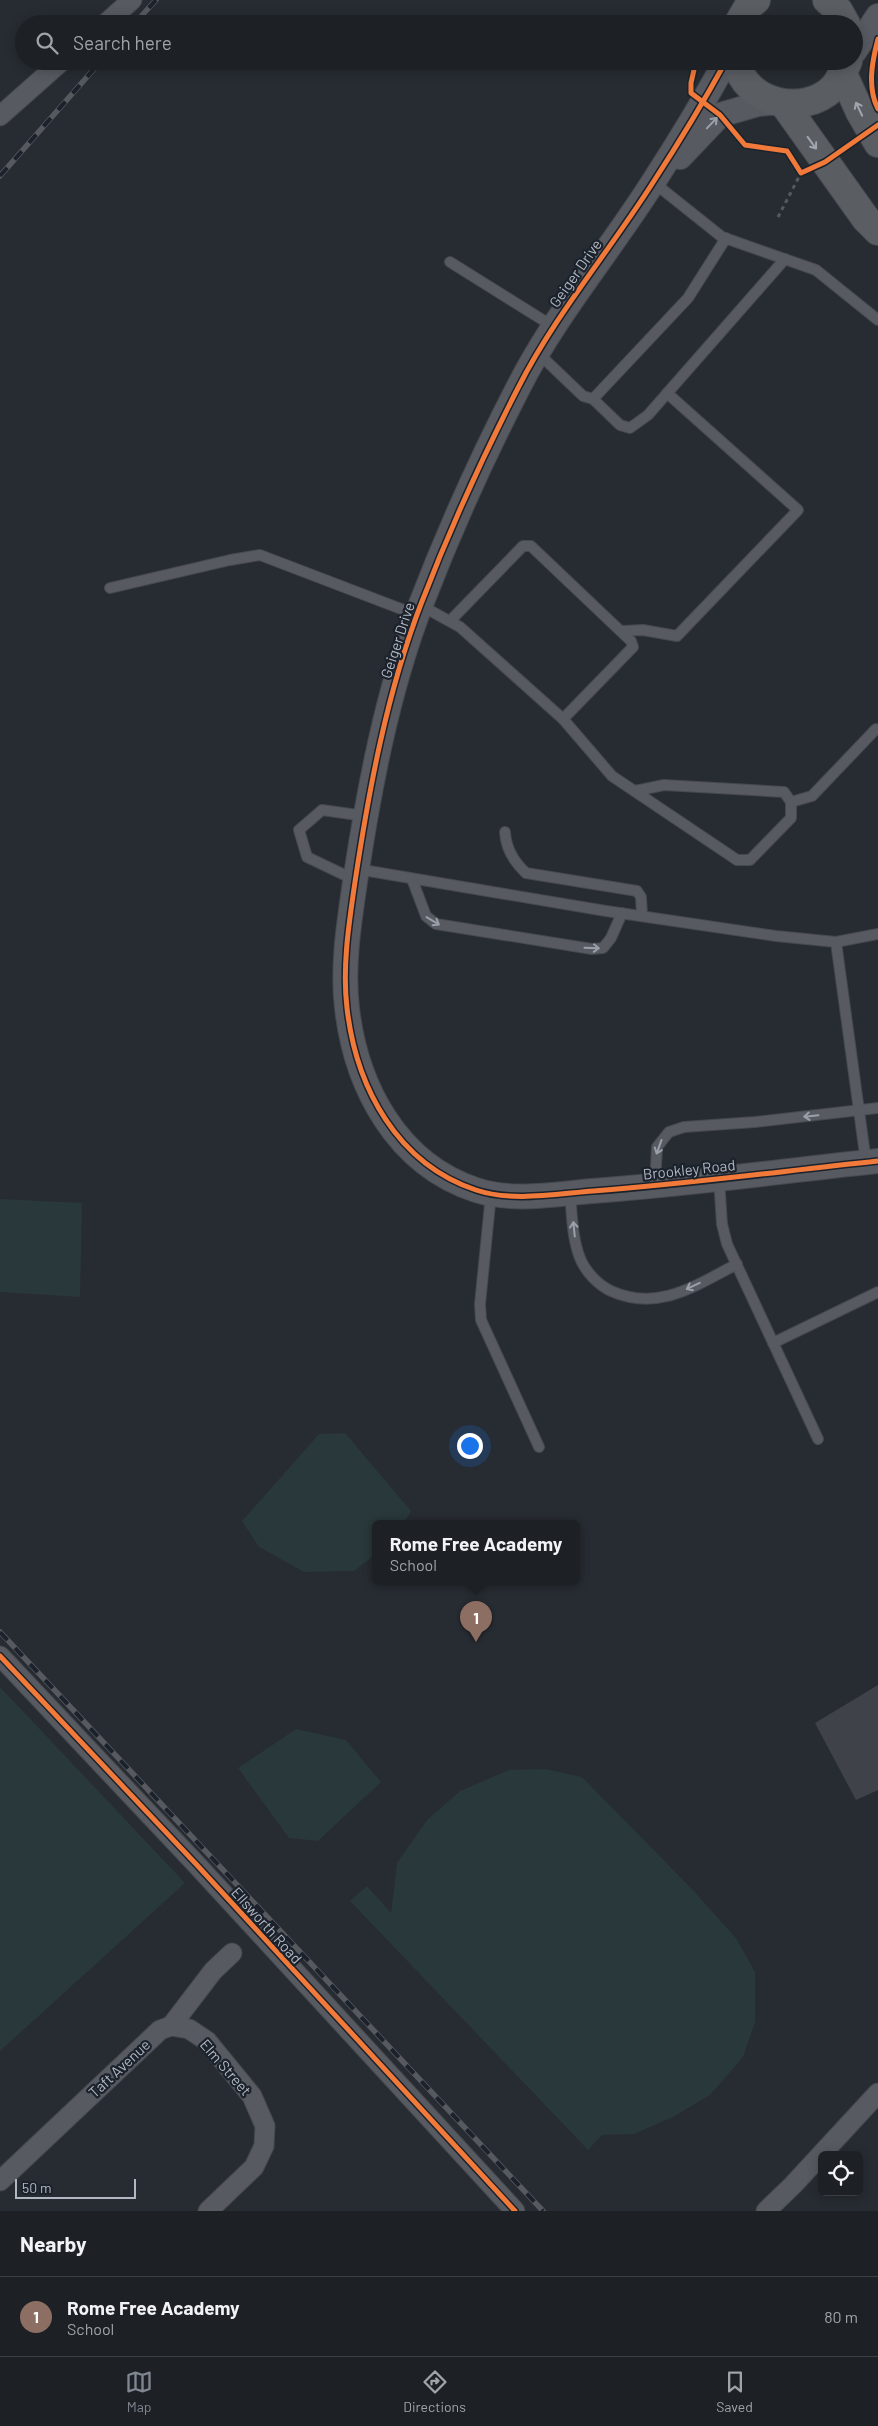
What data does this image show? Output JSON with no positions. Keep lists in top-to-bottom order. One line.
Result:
{"streets":{"street":["Geiger Drive","Brookley Road","Ellsworth Road","Elm Street","Taft Avenue"]},"crossings":[["Geiger Drive","Brookley Road"],["Elm Street","Taft Avenue"]],"scale_bar":"50 m","page":{"search":"Search here","popup":["Rome Free Academy","School"],"pins":"1","scale":"50 m","heading":"Nearby","list":[{"mark":"1","name":"Rome Free Academy","note":"School","value":"80 m"}],"nav":["Map","Directions","Saved"]}}
